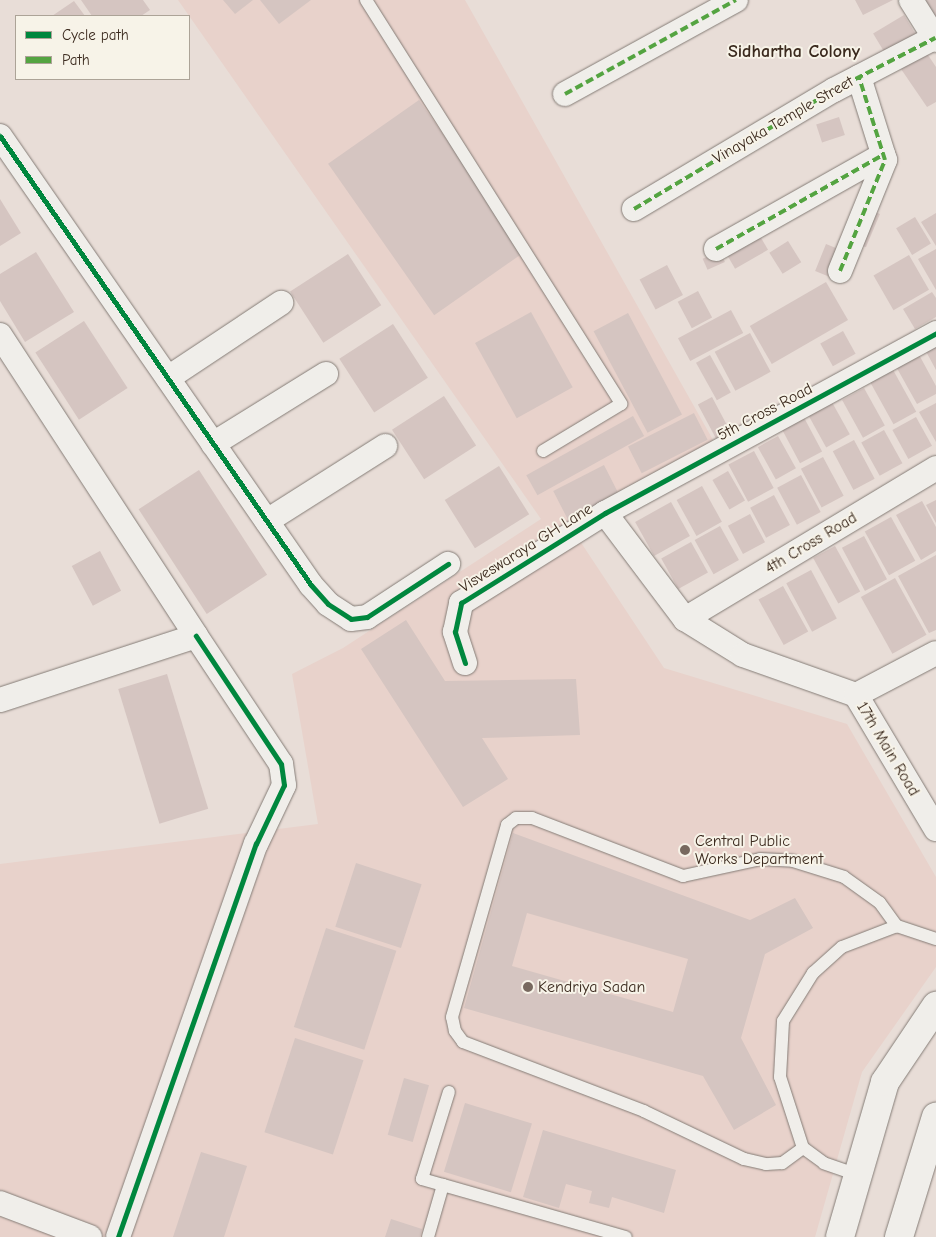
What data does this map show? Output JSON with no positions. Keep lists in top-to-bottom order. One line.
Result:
{"streets":{"street":["Vinayaka Temple Street","5th Cross Road","4th Cross Road","Visveswaraya GH Lane","17th Main Road"]},"crossings":[["5th Cross Road","Visveswaraya GH Lane"]],"districts":["Sidhartha Colony"],"places":["Central Public Works Department","Kendriya Sadan"],"legend":["Cycle path","Path"]}
